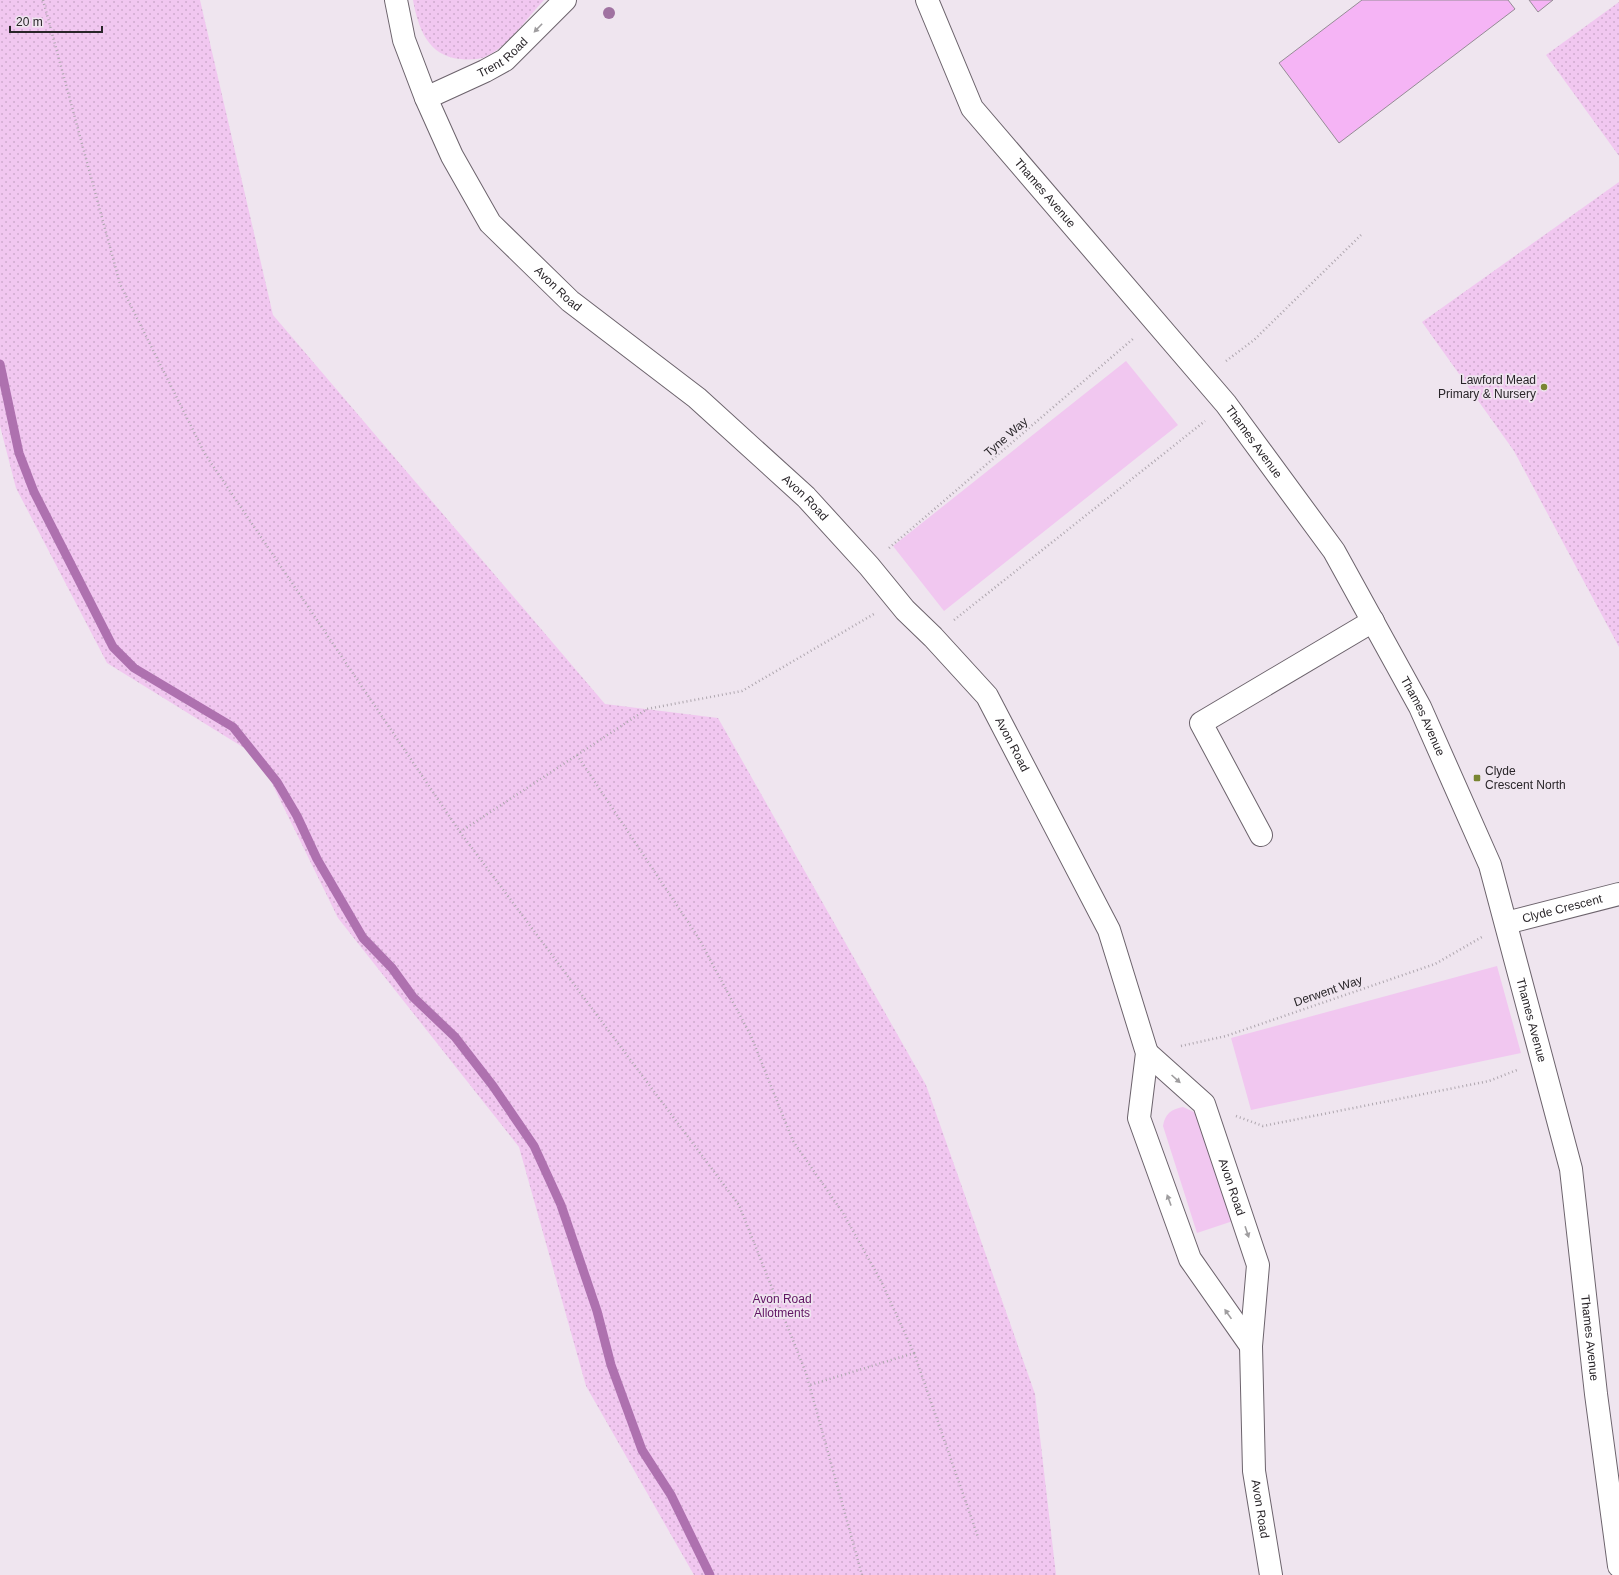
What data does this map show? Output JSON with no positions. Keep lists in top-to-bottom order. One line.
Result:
{"streets":{"street":["Trent Road","Thames Avenue","Avon Road","Clyde Crescent"],"path":["Tyne Way","Derwent Way"]},"crossings":[["Trent Road","Avon Road"],["Thames Avenue","Tyne Way"],["Thames Avenue","Clyde Crescent"],["Thames Avenue","Derwent Way"],["Avon Road","Tyne Way"],["Avon Road","Derwent Way"],["Clyde Crescent","Derwent Way"]],"one_way":["Trent Road"],"parks":["Avon Road Allotments"],"places":{"other":["Lawford Mead Primary & Nursery"],"transit":["Clyde Crescent North"]},"scale_bar":"20 m"}
